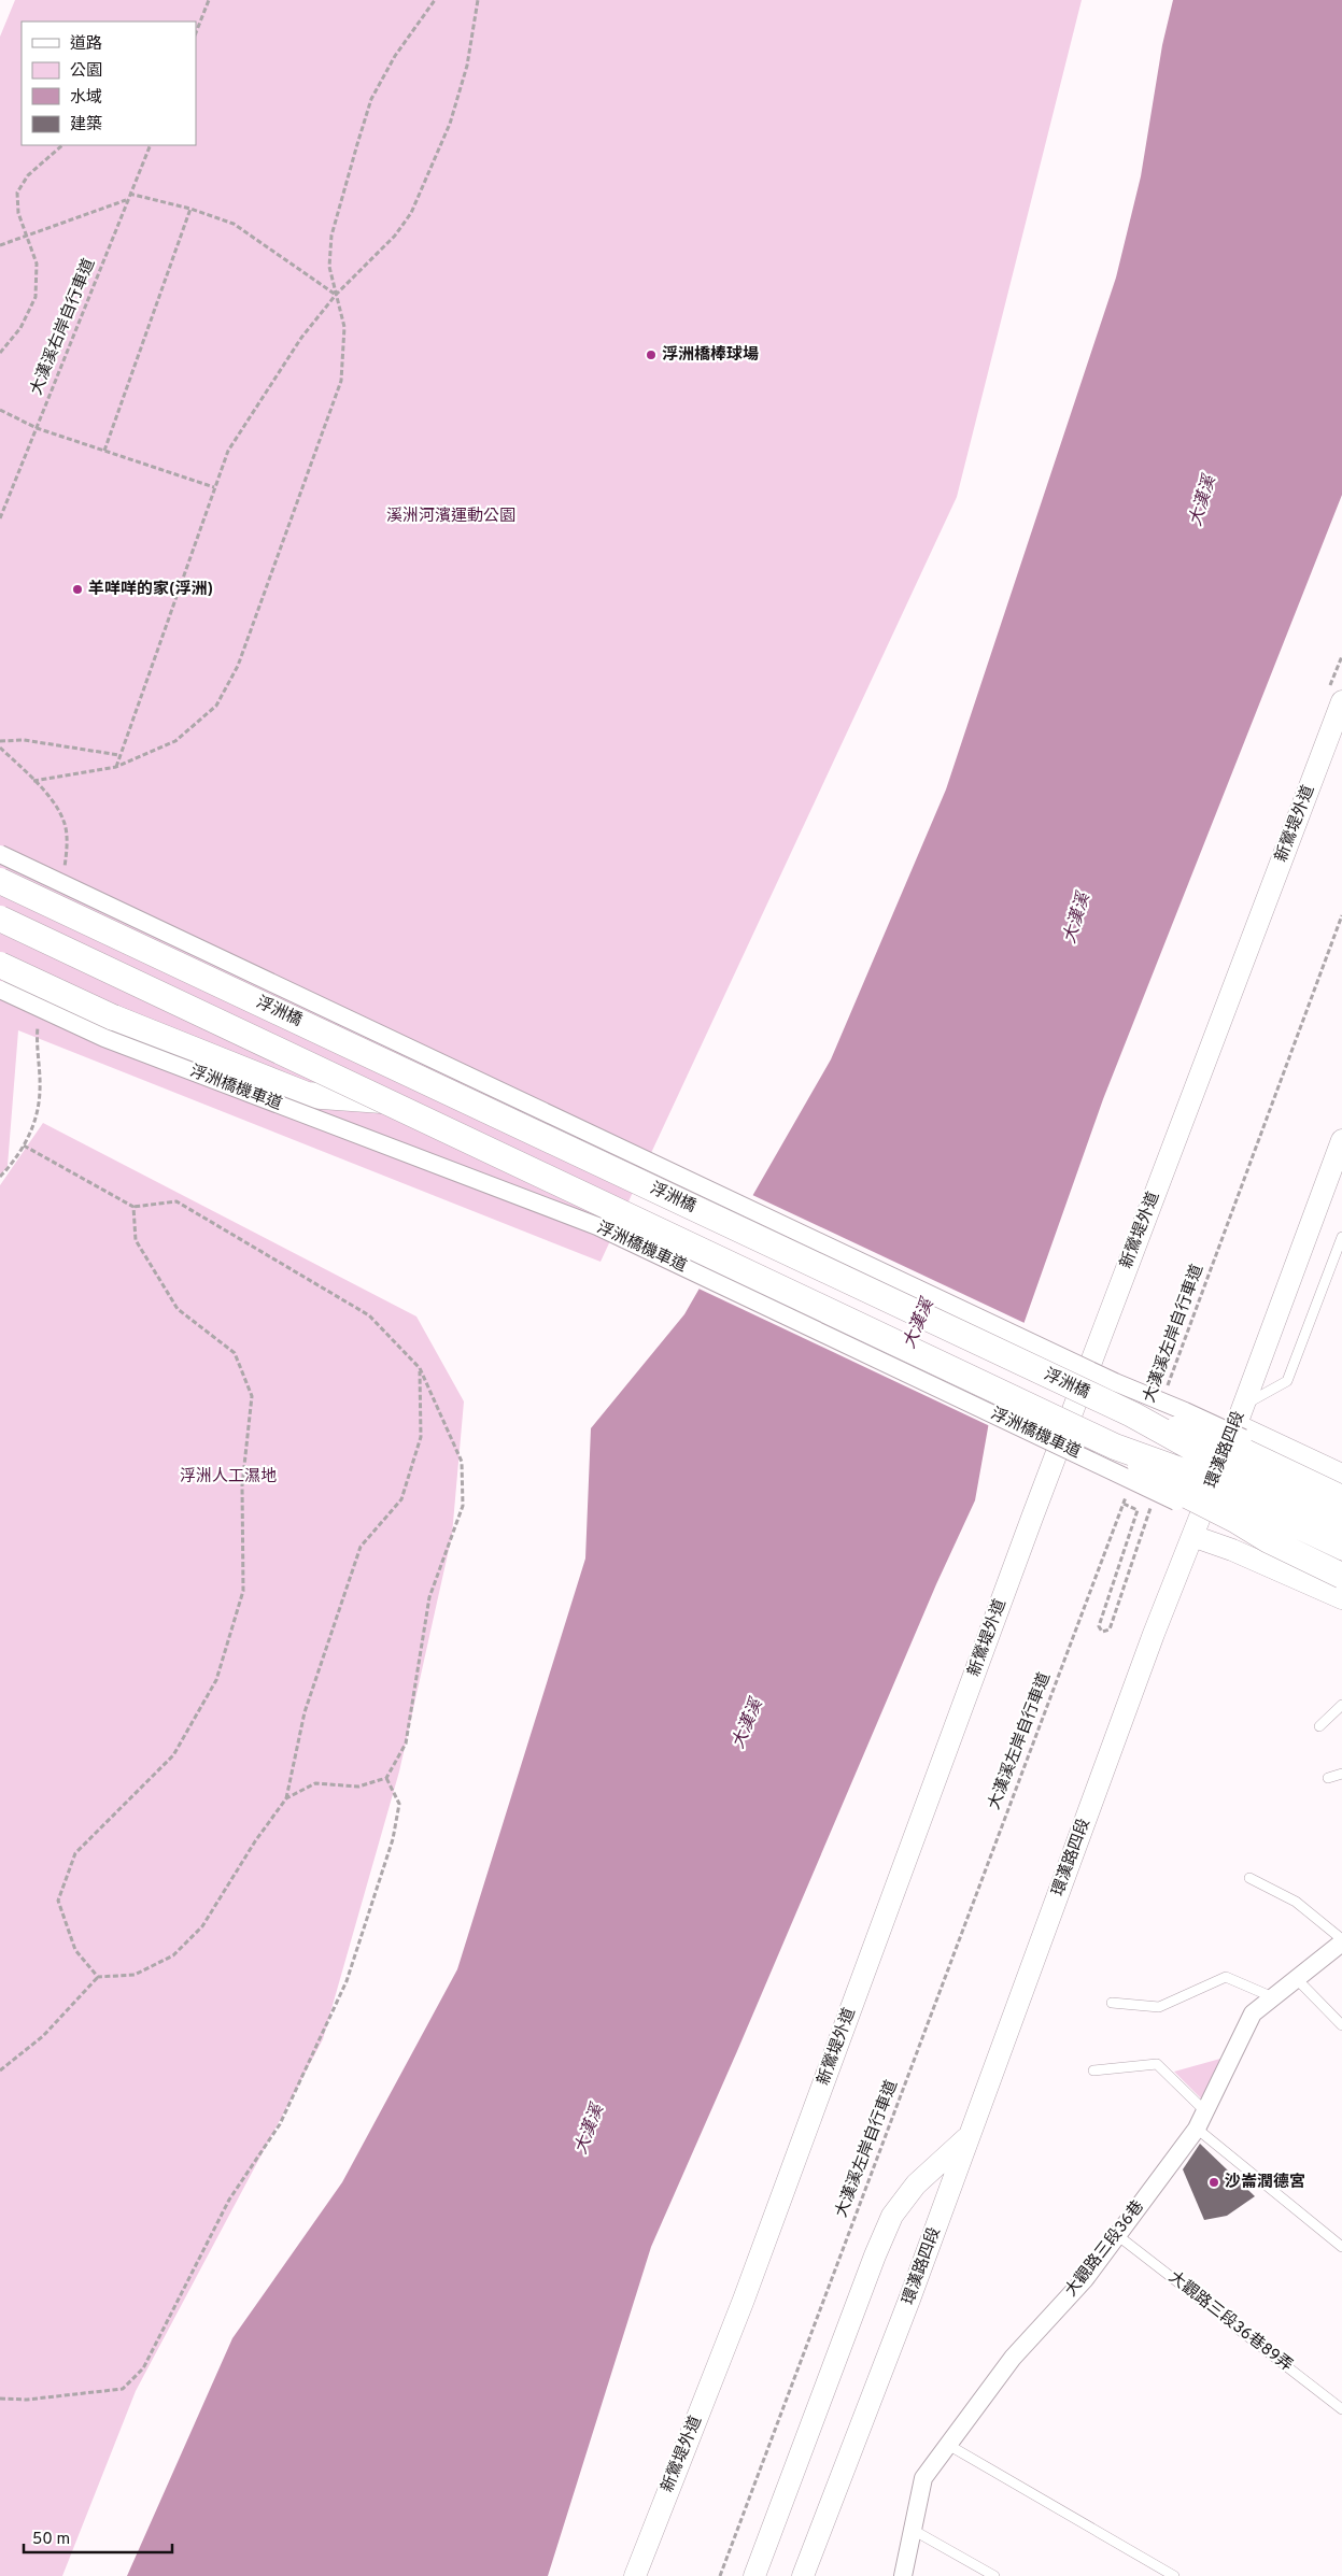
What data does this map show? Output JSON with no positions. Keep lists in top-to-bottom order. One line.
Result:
{"streets":{"main road":["浮洲橋"],"street":["新鶯堤外道","浮洲橋機車道","環漢路四段","大觀路三段36巷"],"lane":["大觀路三段36巷89弄"],"path":["大漢溪右岸自行車道","大漢溪左岸自行車道"]},"crossings":[["大觀路三段36巷","大觀路三段36巷89弄"]],"water":["大漢溪"],"parks":["溪洲河濱運動公園","浮洲人工濕地"],"places":["浮洲橋棒球場","羊咩咩的家(浮洲)","沙崙潤德宮"],"legend":["道路","公園","水域","建築"],"scale_bar":"50 m"}
